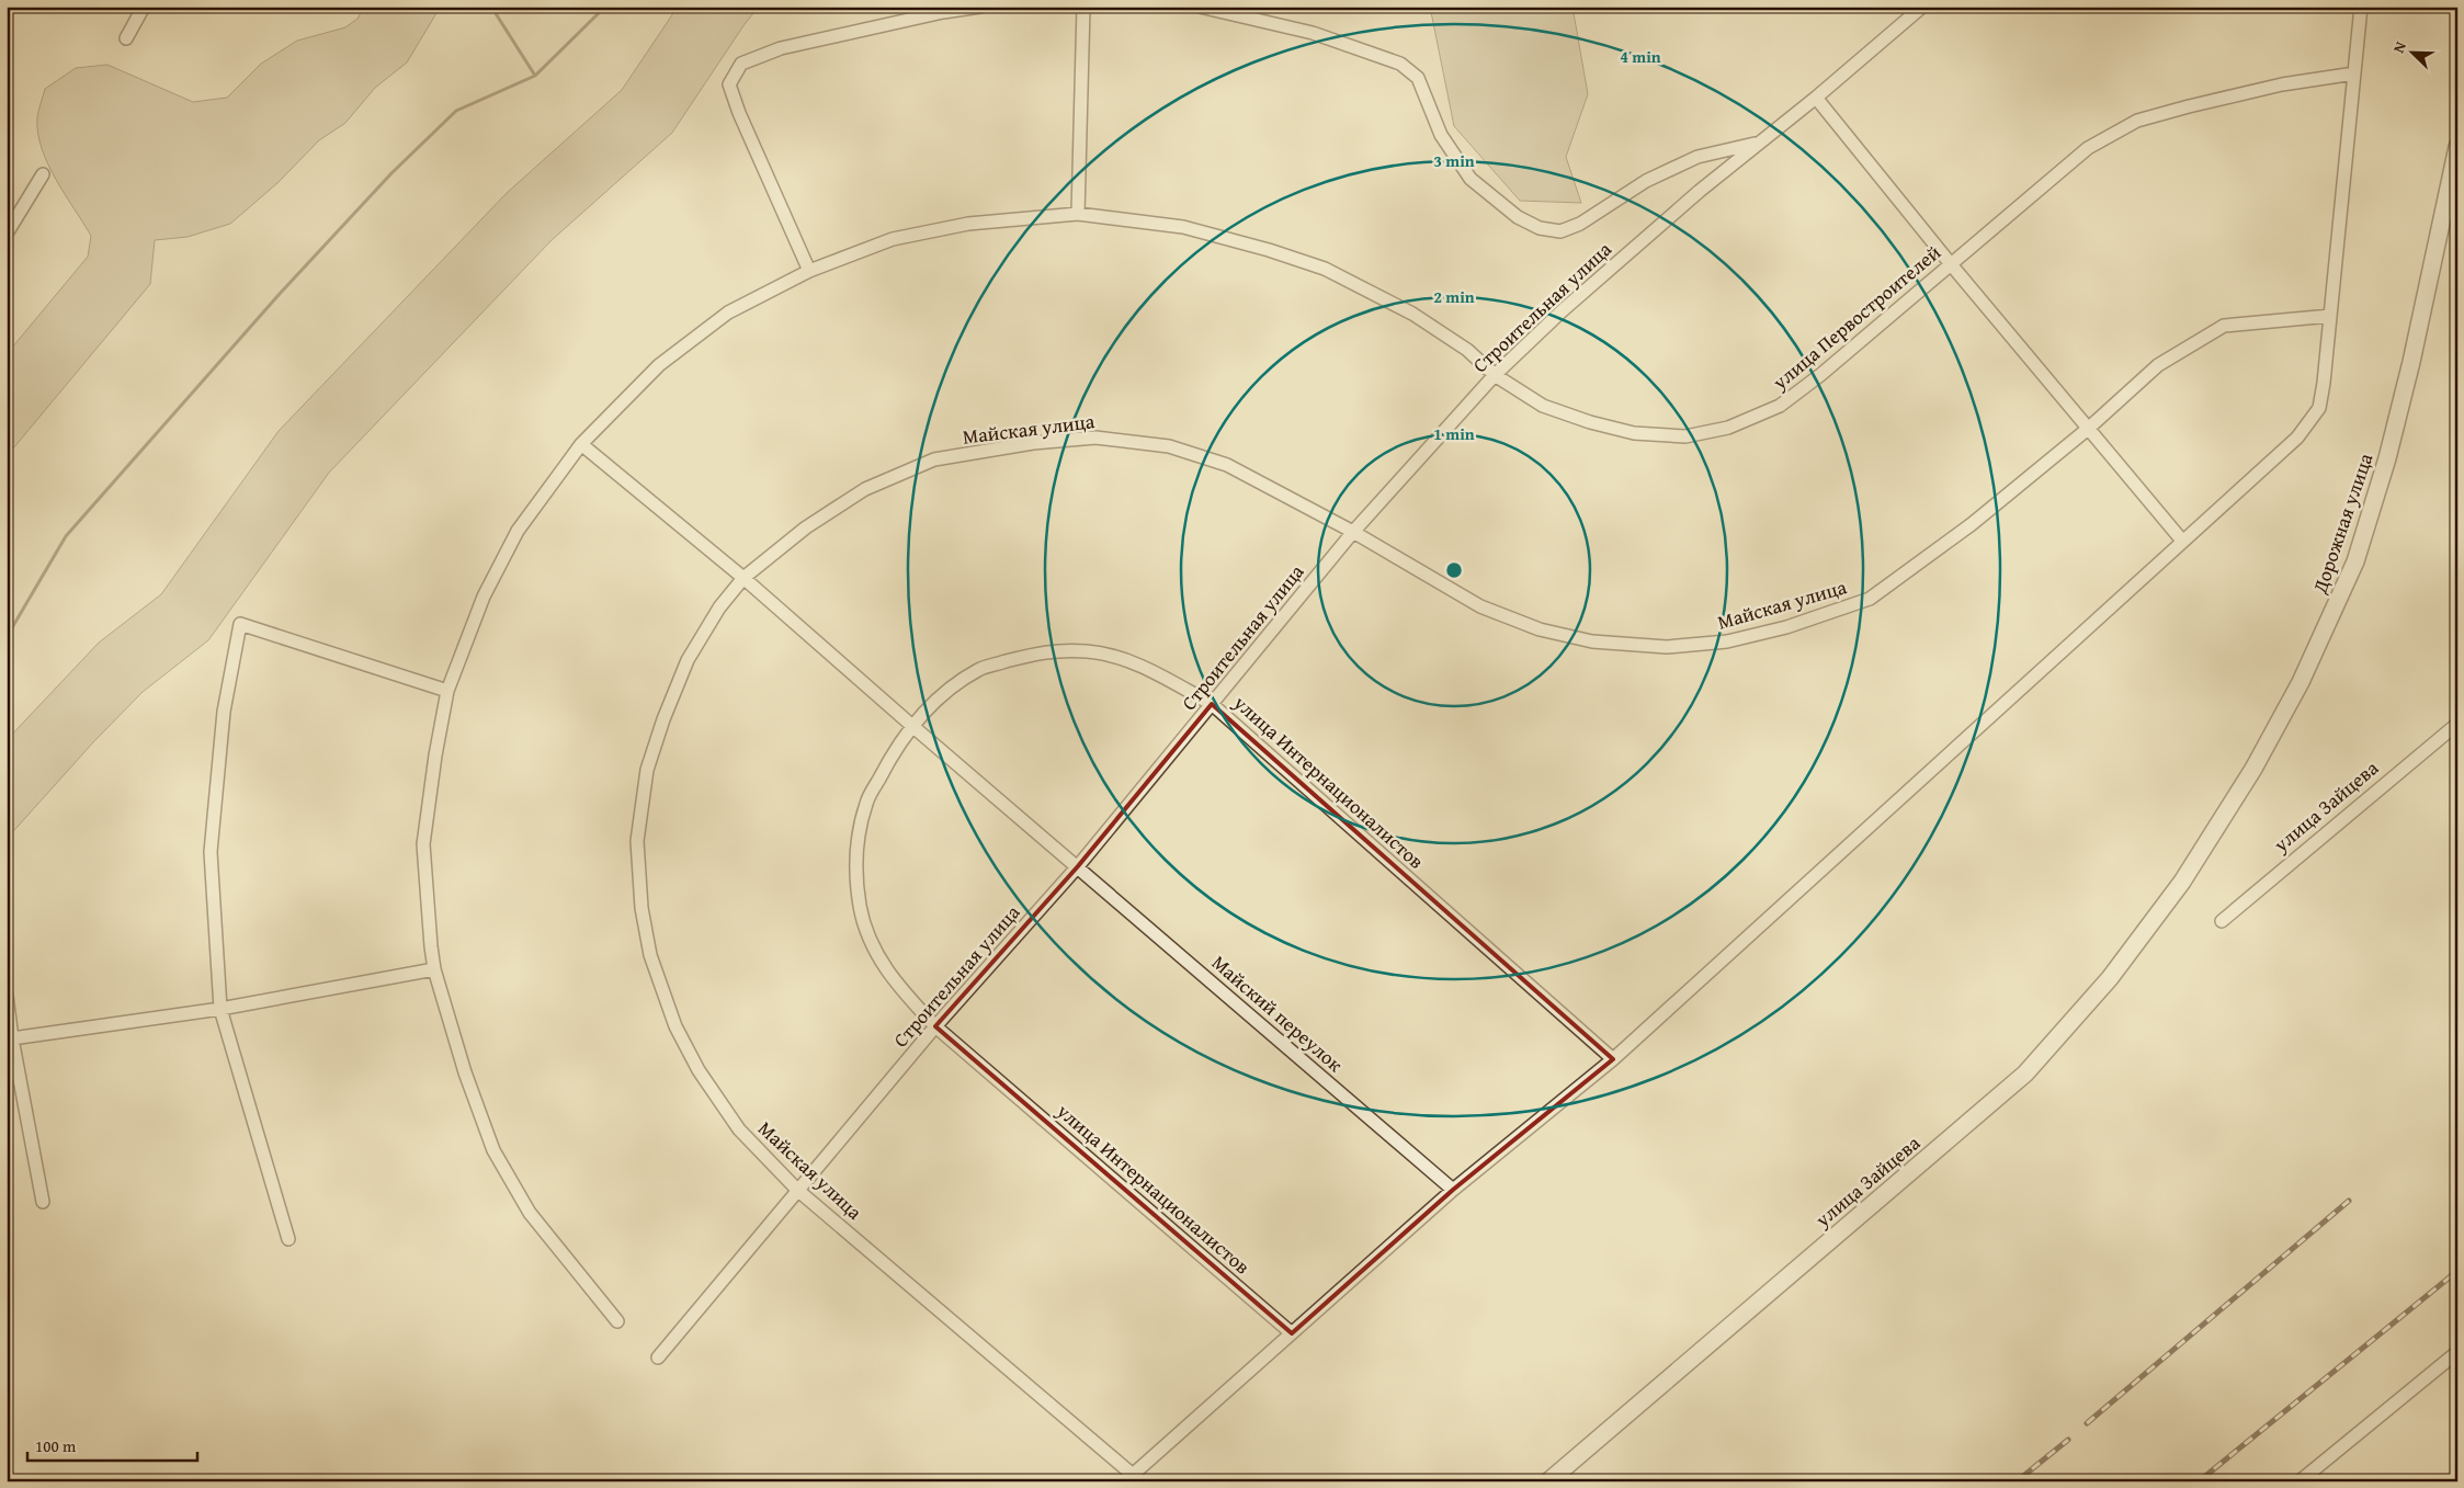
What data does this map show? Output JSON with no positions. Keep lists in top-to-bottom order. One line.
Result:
{"streets":{"street":["Строительная улица","улица Первостроителей","Майская улица","Дорожная улица","улица Интернационалистов","улица Зайцева","Майский переулок"]},"crossings":[["Строительная улица","улица Первостроителей"],["Строительная улица","Майская улица"],["Строительная улица","улица Интернационалистов"],["Строительная улица","Майский переулок"],["улица Первостроителей","Майский переулок"],["Майская улица","Майский переулок"],["Дорожная улица","улица Зайцева"],["улица Интернационалистов","Майский переулок"]],"scale_bar":"100 m","north":"top left","rings":["4 min","3 min","2 min","1 min"]}
